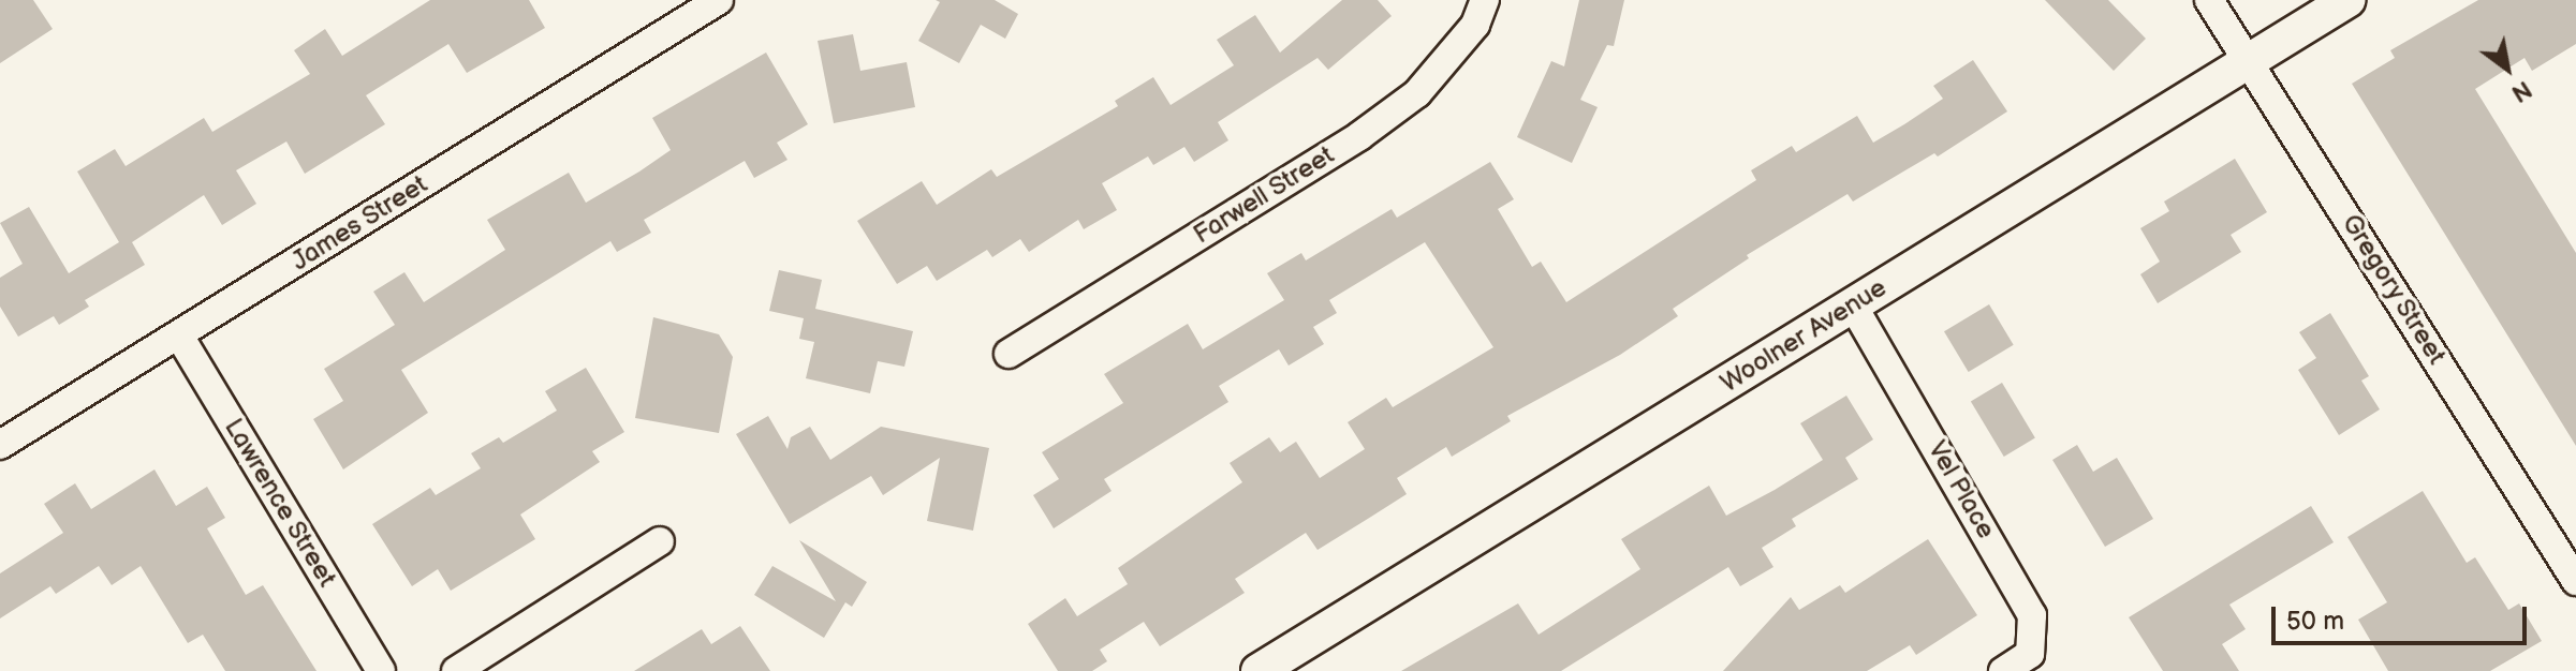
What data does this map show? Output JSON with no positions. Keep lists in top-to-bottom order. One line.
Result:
{"streets":{"street":["Farwell Street","James Street","Gregory Street","Woolner Avenue","Vel Place","Lawrence Street"]},"crossings":[["James Street","Lawrence Street"],["Gregory Street","Woolner Avenue"],["Woolner Avenue","Vel Place"]],"scale_bar":"50 m","north":"bottom right"}
